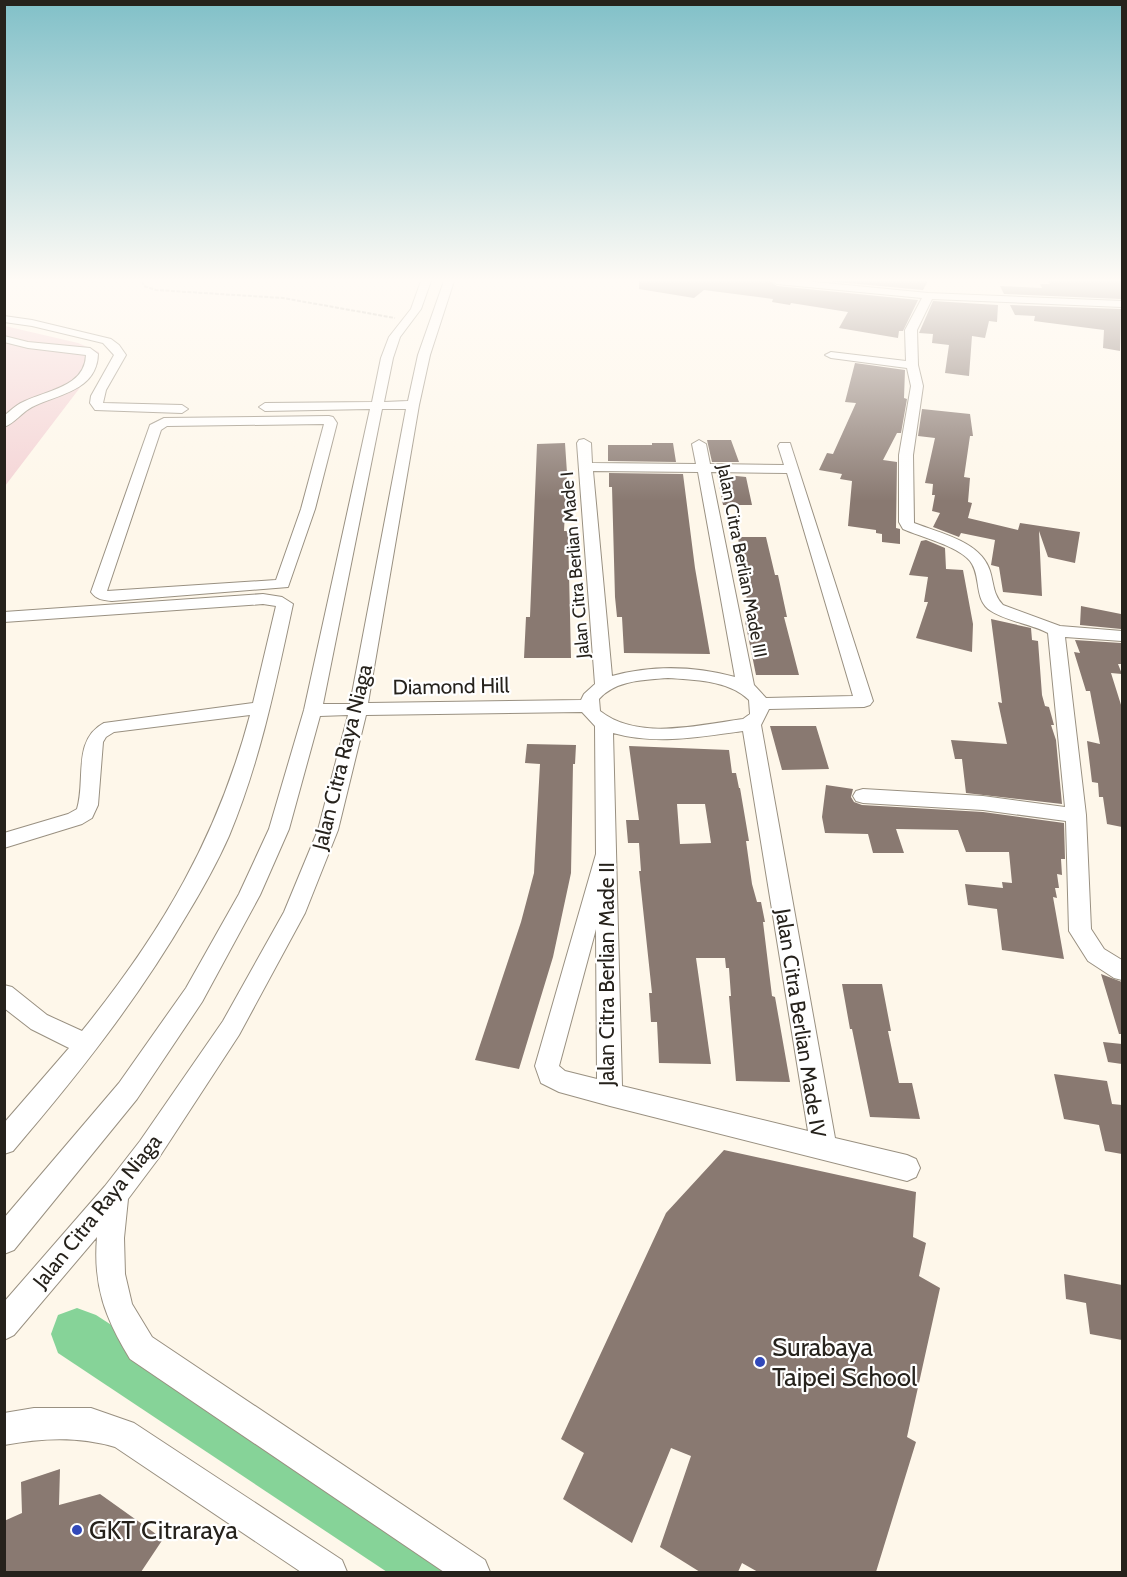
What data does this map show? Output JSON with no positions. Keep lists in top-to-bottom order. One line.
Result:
{"streets":{"street":["Jalan Citra Berlian Made III","Jalan Citra Berlian Made I","Diamond Hill","Jalan Citra Raya Niaga","Jalan Citra Berlian Made II","Jalan Citra Berlian Made IV"]},"crossings":[["Diamond Hill","Jalan Citra Raya Niaga"],["Jalan Citra Berlian Made II","Jalan Citra Berlian Made IV"]],"places":["Surabaya Taipei School","GKT Citraraya"]}
